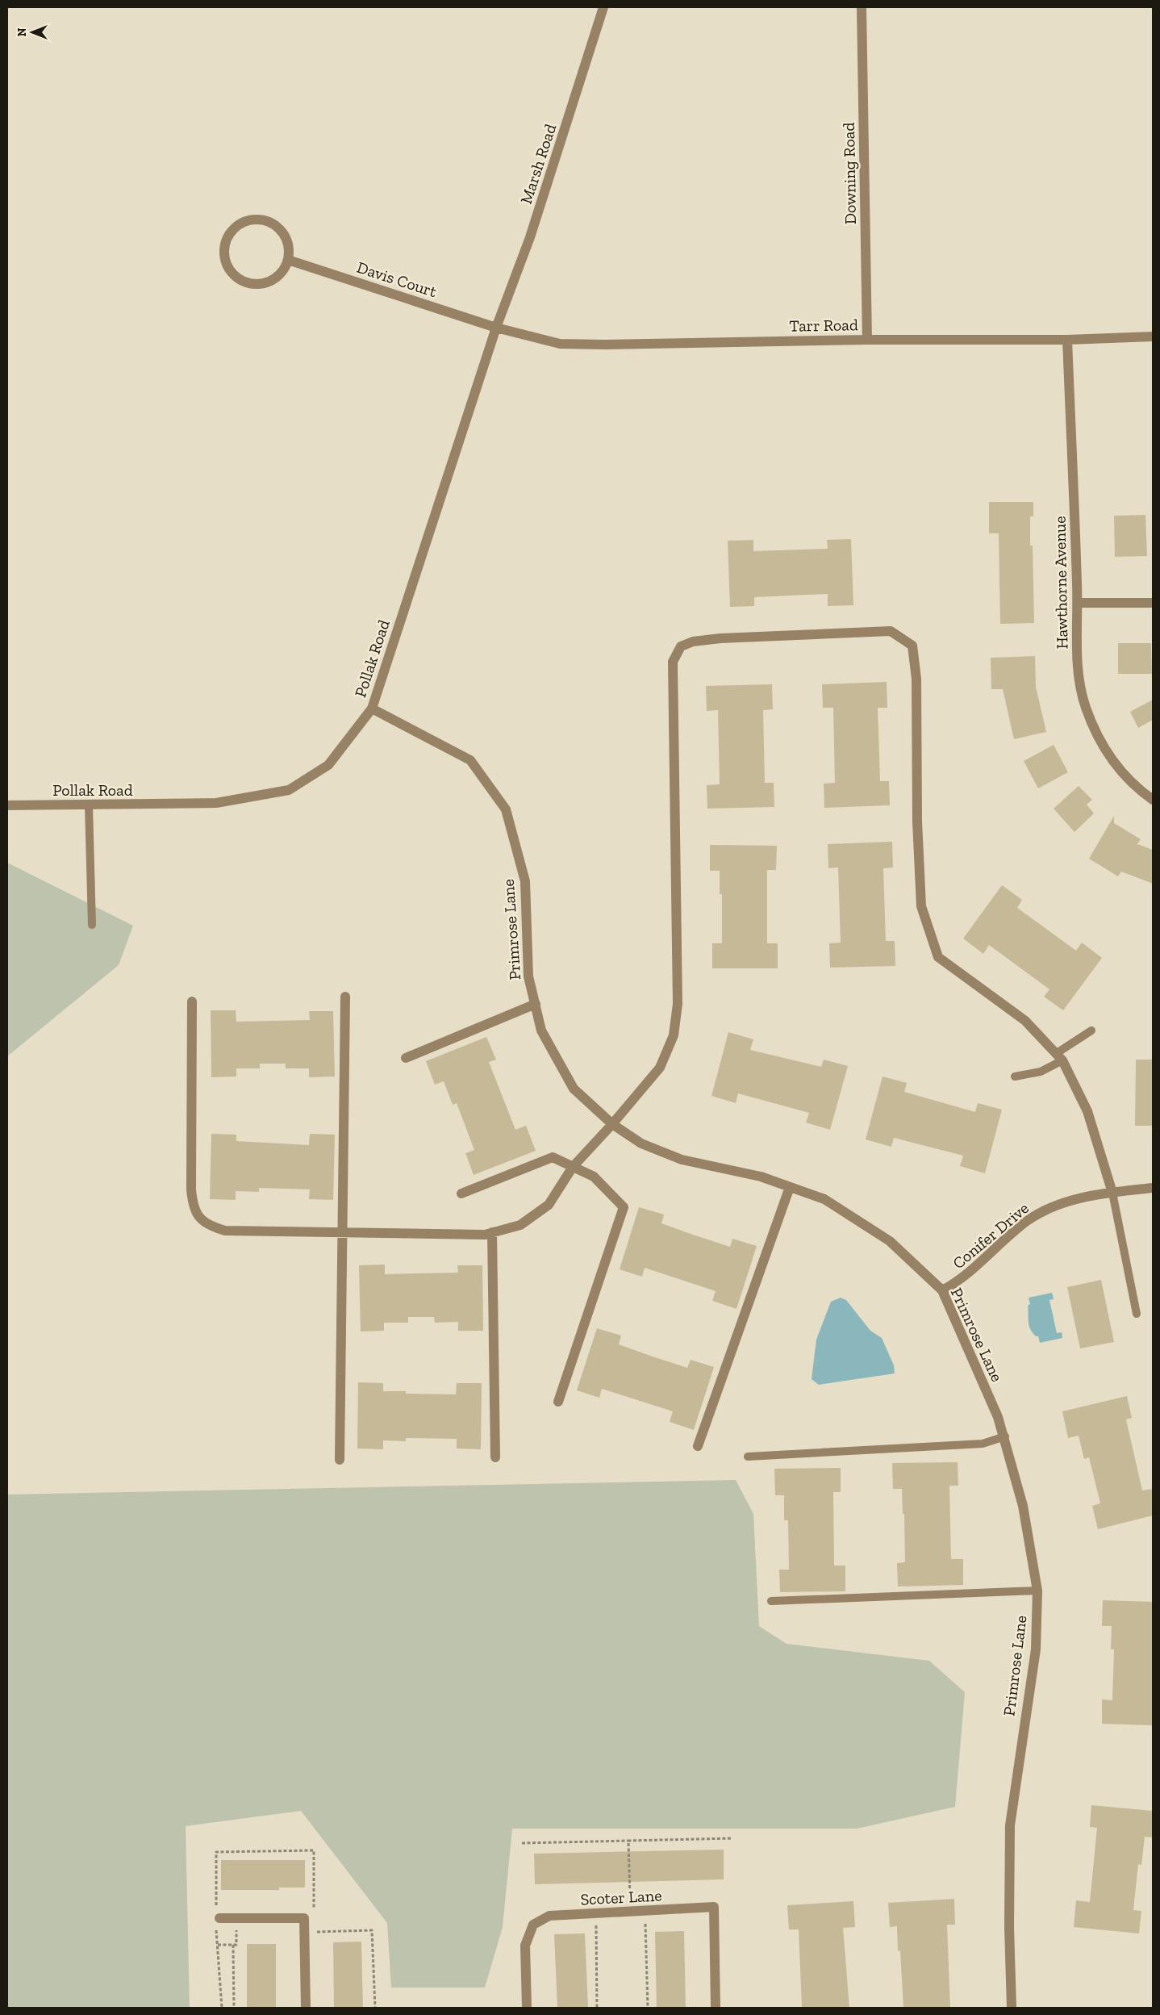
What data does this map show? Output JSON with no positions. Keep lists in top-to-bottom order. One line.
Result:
{"streets":{"street":["Marsh Road","Downing Road","Davis Court","Tarr Road","Hawthorne Avenue","Pollak Road","Primrose Lane","Conifer Drive","Scoter Lane"]},"crossings":[["Marsh Road","Davis Court"],["Marsh Road","Tarr Road"],["Marsh Road","Pollak Road"],["Downing Road","Tarr Road"],["Davis Court","Tarr Road"],["Davis Court","Pollak Road"],["Tarr Road","Hawthorne Avenue"],["Tarr Road","Pollak Road"],["Pollak Road","Primrose Lane"],["Primrose Lane","Conifer Drive"]],"north":"left"}
